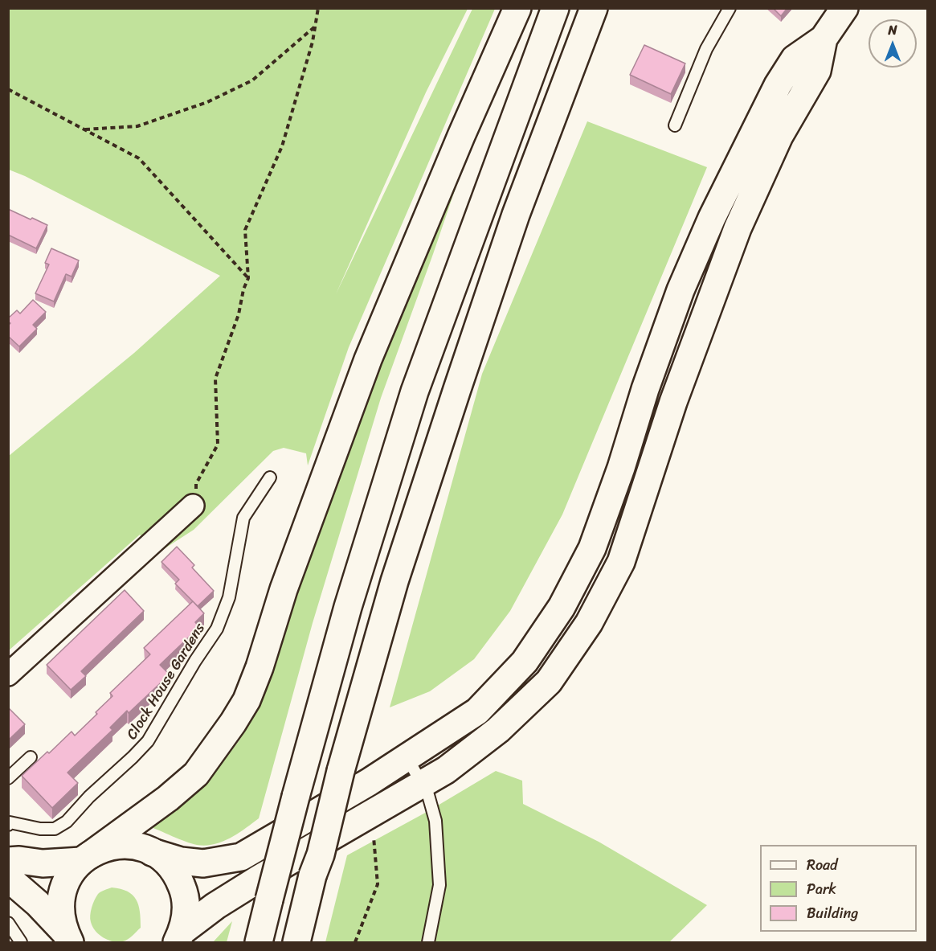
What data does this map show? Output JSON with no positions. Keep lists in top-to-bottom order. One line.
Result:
{"streets":{"lane":["Clock House Gardens"]},"legend":["Road","Park","Building"],"north":"top"}
